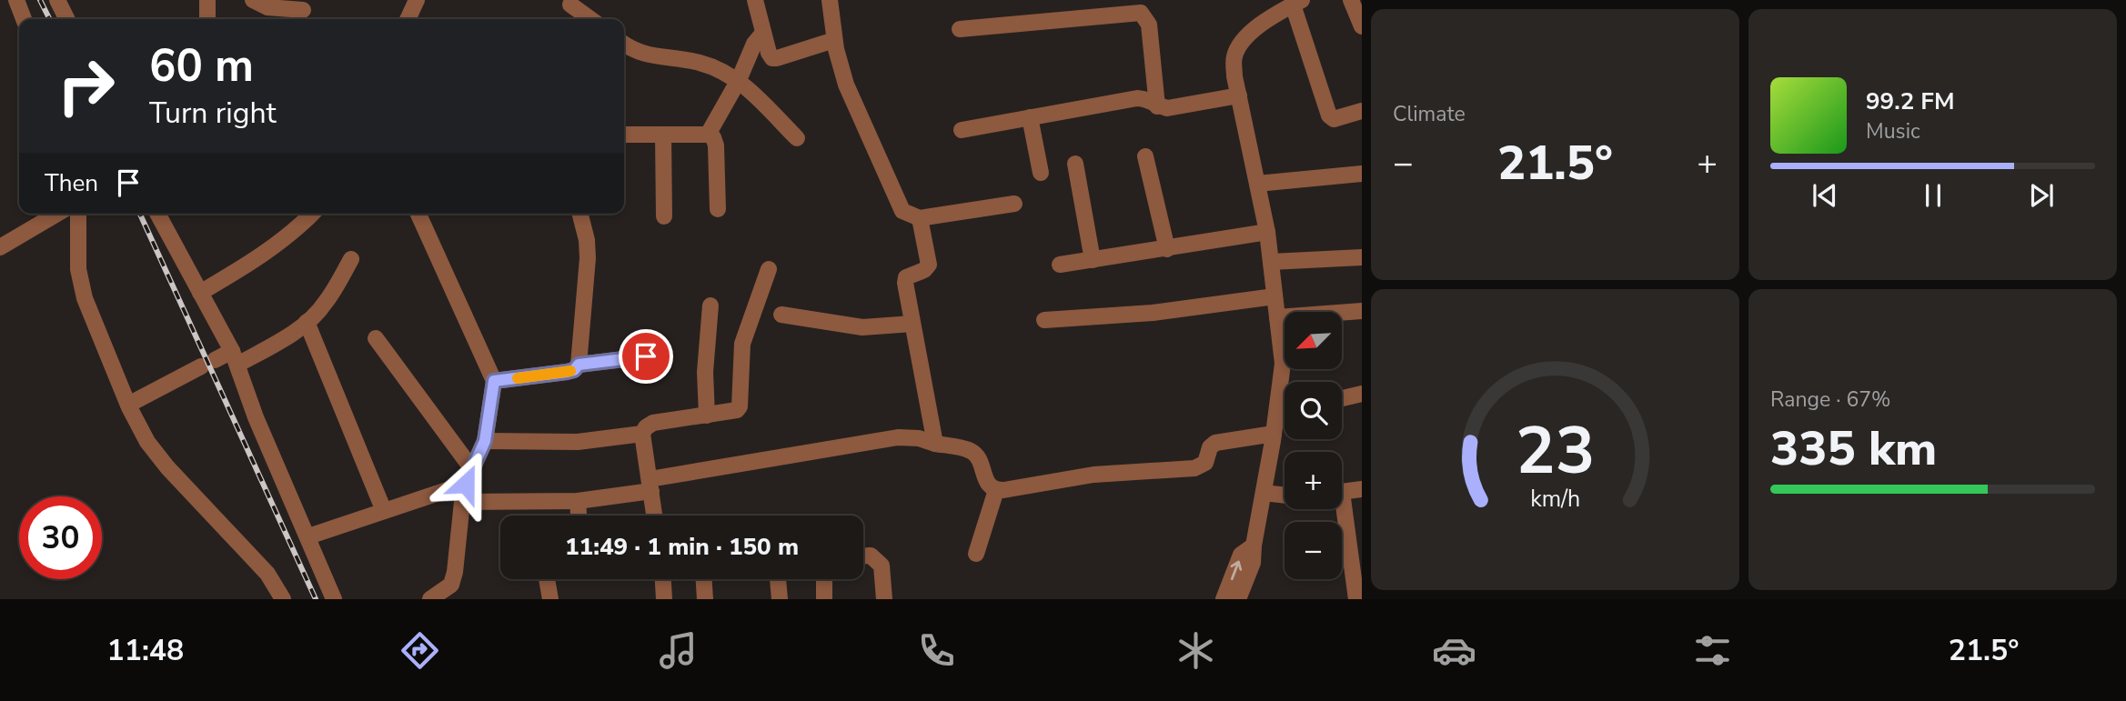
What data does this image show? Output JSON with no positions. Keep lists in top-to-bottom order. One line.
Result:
{"north":"bottom left","page":{"tile":["Climate",["Range · 67%","335 km"]],"turn":["60 m","Turn right"],"song":["99.2 FM","Music"],"heat":["−","21.5°","+"],"then":"Then","map_buttons":["+","−"],"limit":"30","trip":"11:49 · 1 min · 150 m","tabs":["11:48","21.5°"],"gauge":["23","km/h"]}}
